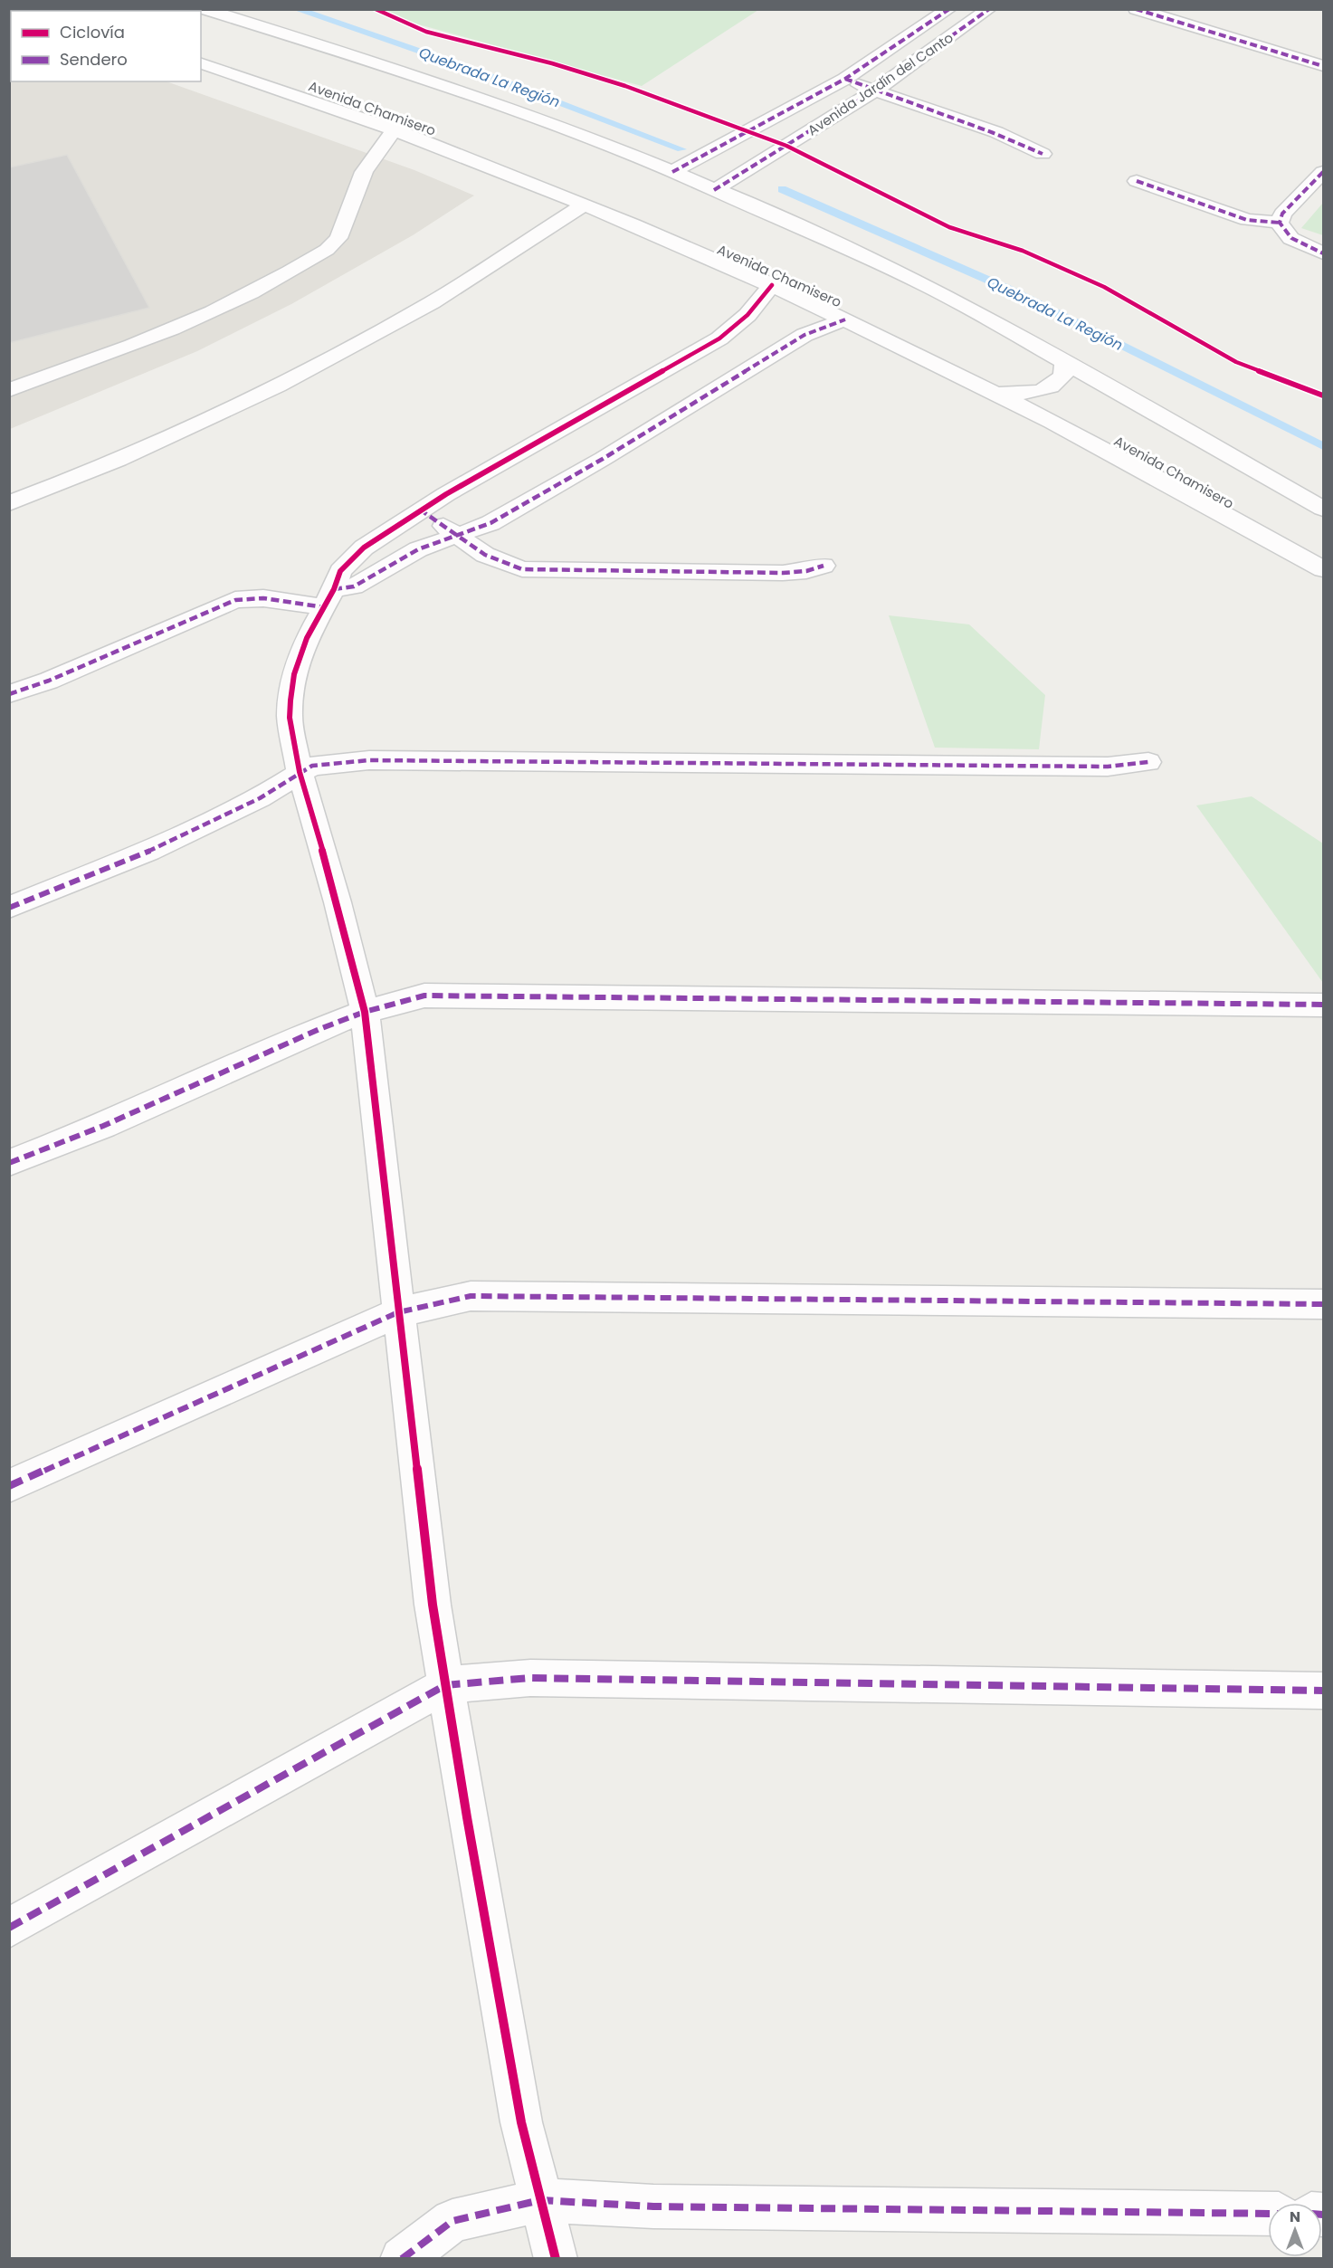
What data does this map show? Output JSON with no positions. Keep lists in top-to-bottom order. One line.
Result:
{"streets":{"street":["Avenida Jardín del Canto","Avenida Chamisero"]},"water":["Quebrada La Región"],"legend":["Ciclovía","Sendero"],"north":"top"}
